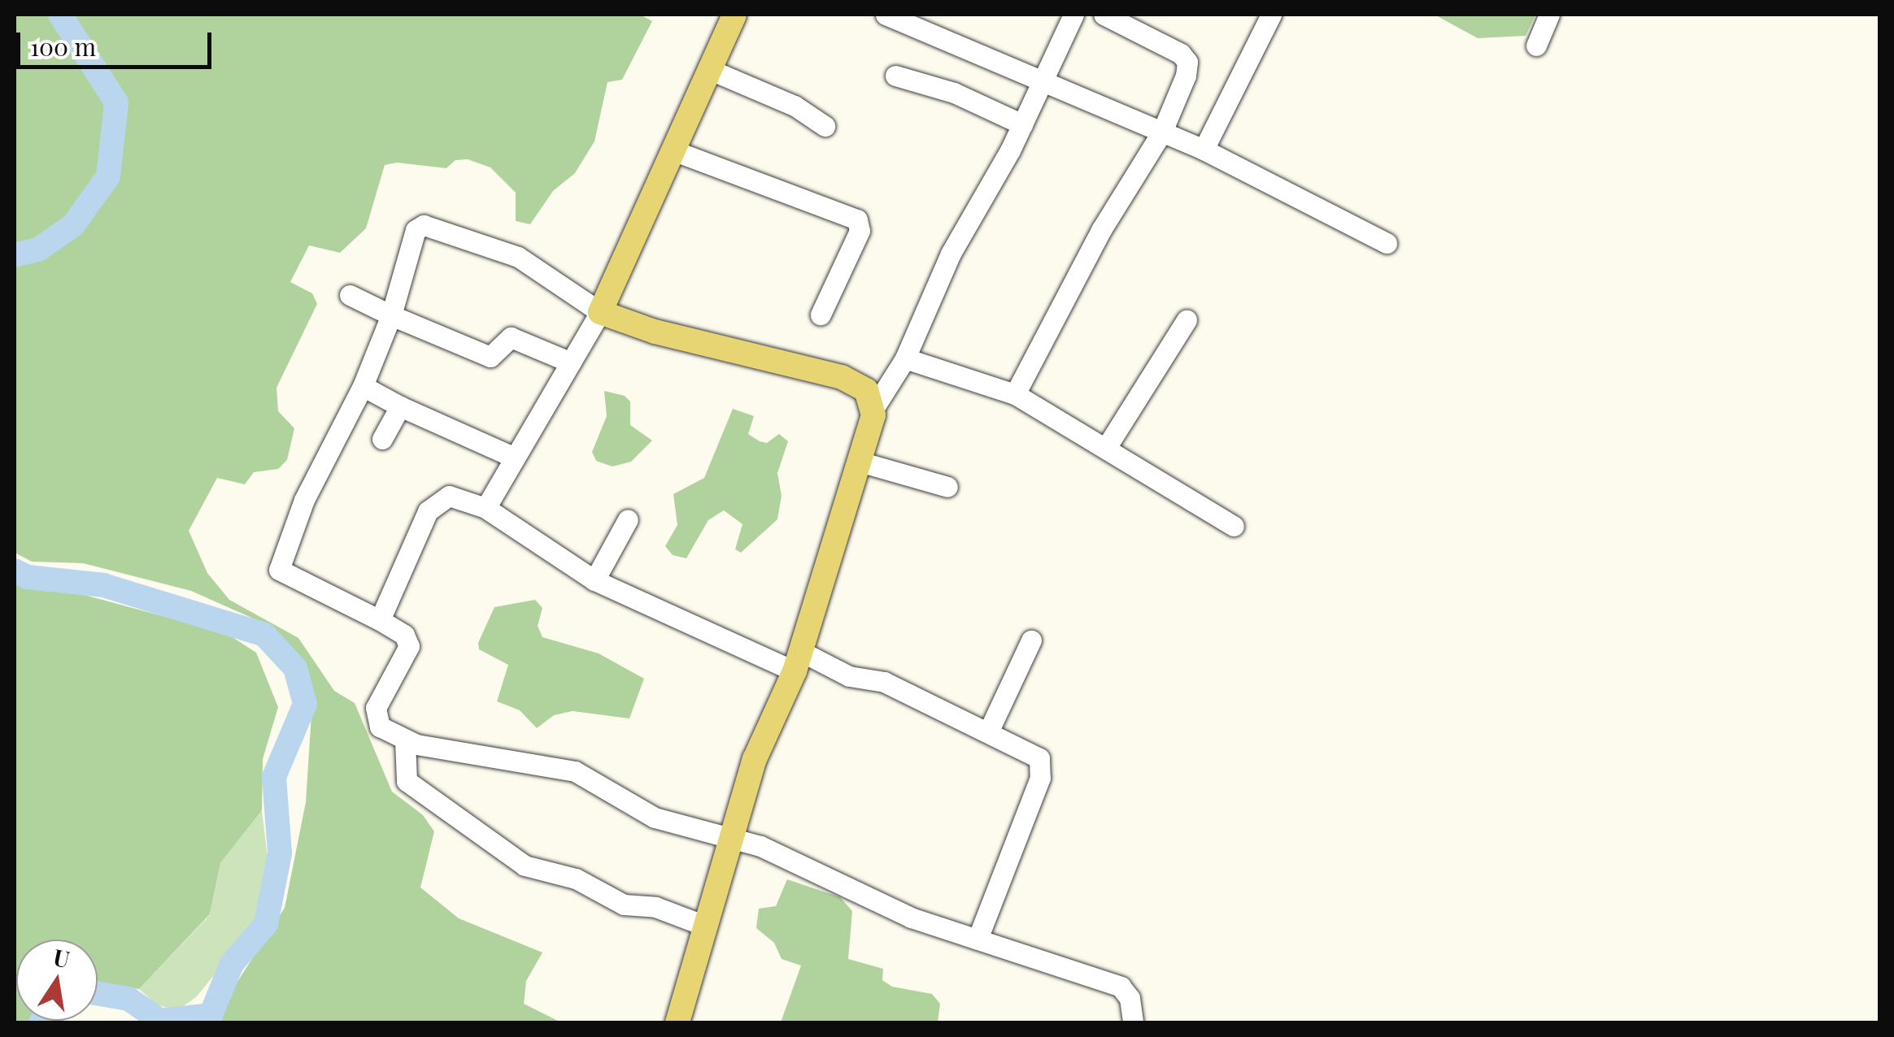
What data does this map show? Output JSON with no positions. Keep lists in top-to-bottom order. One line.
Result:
{"scale_bar":"100 m","north":"top"}
